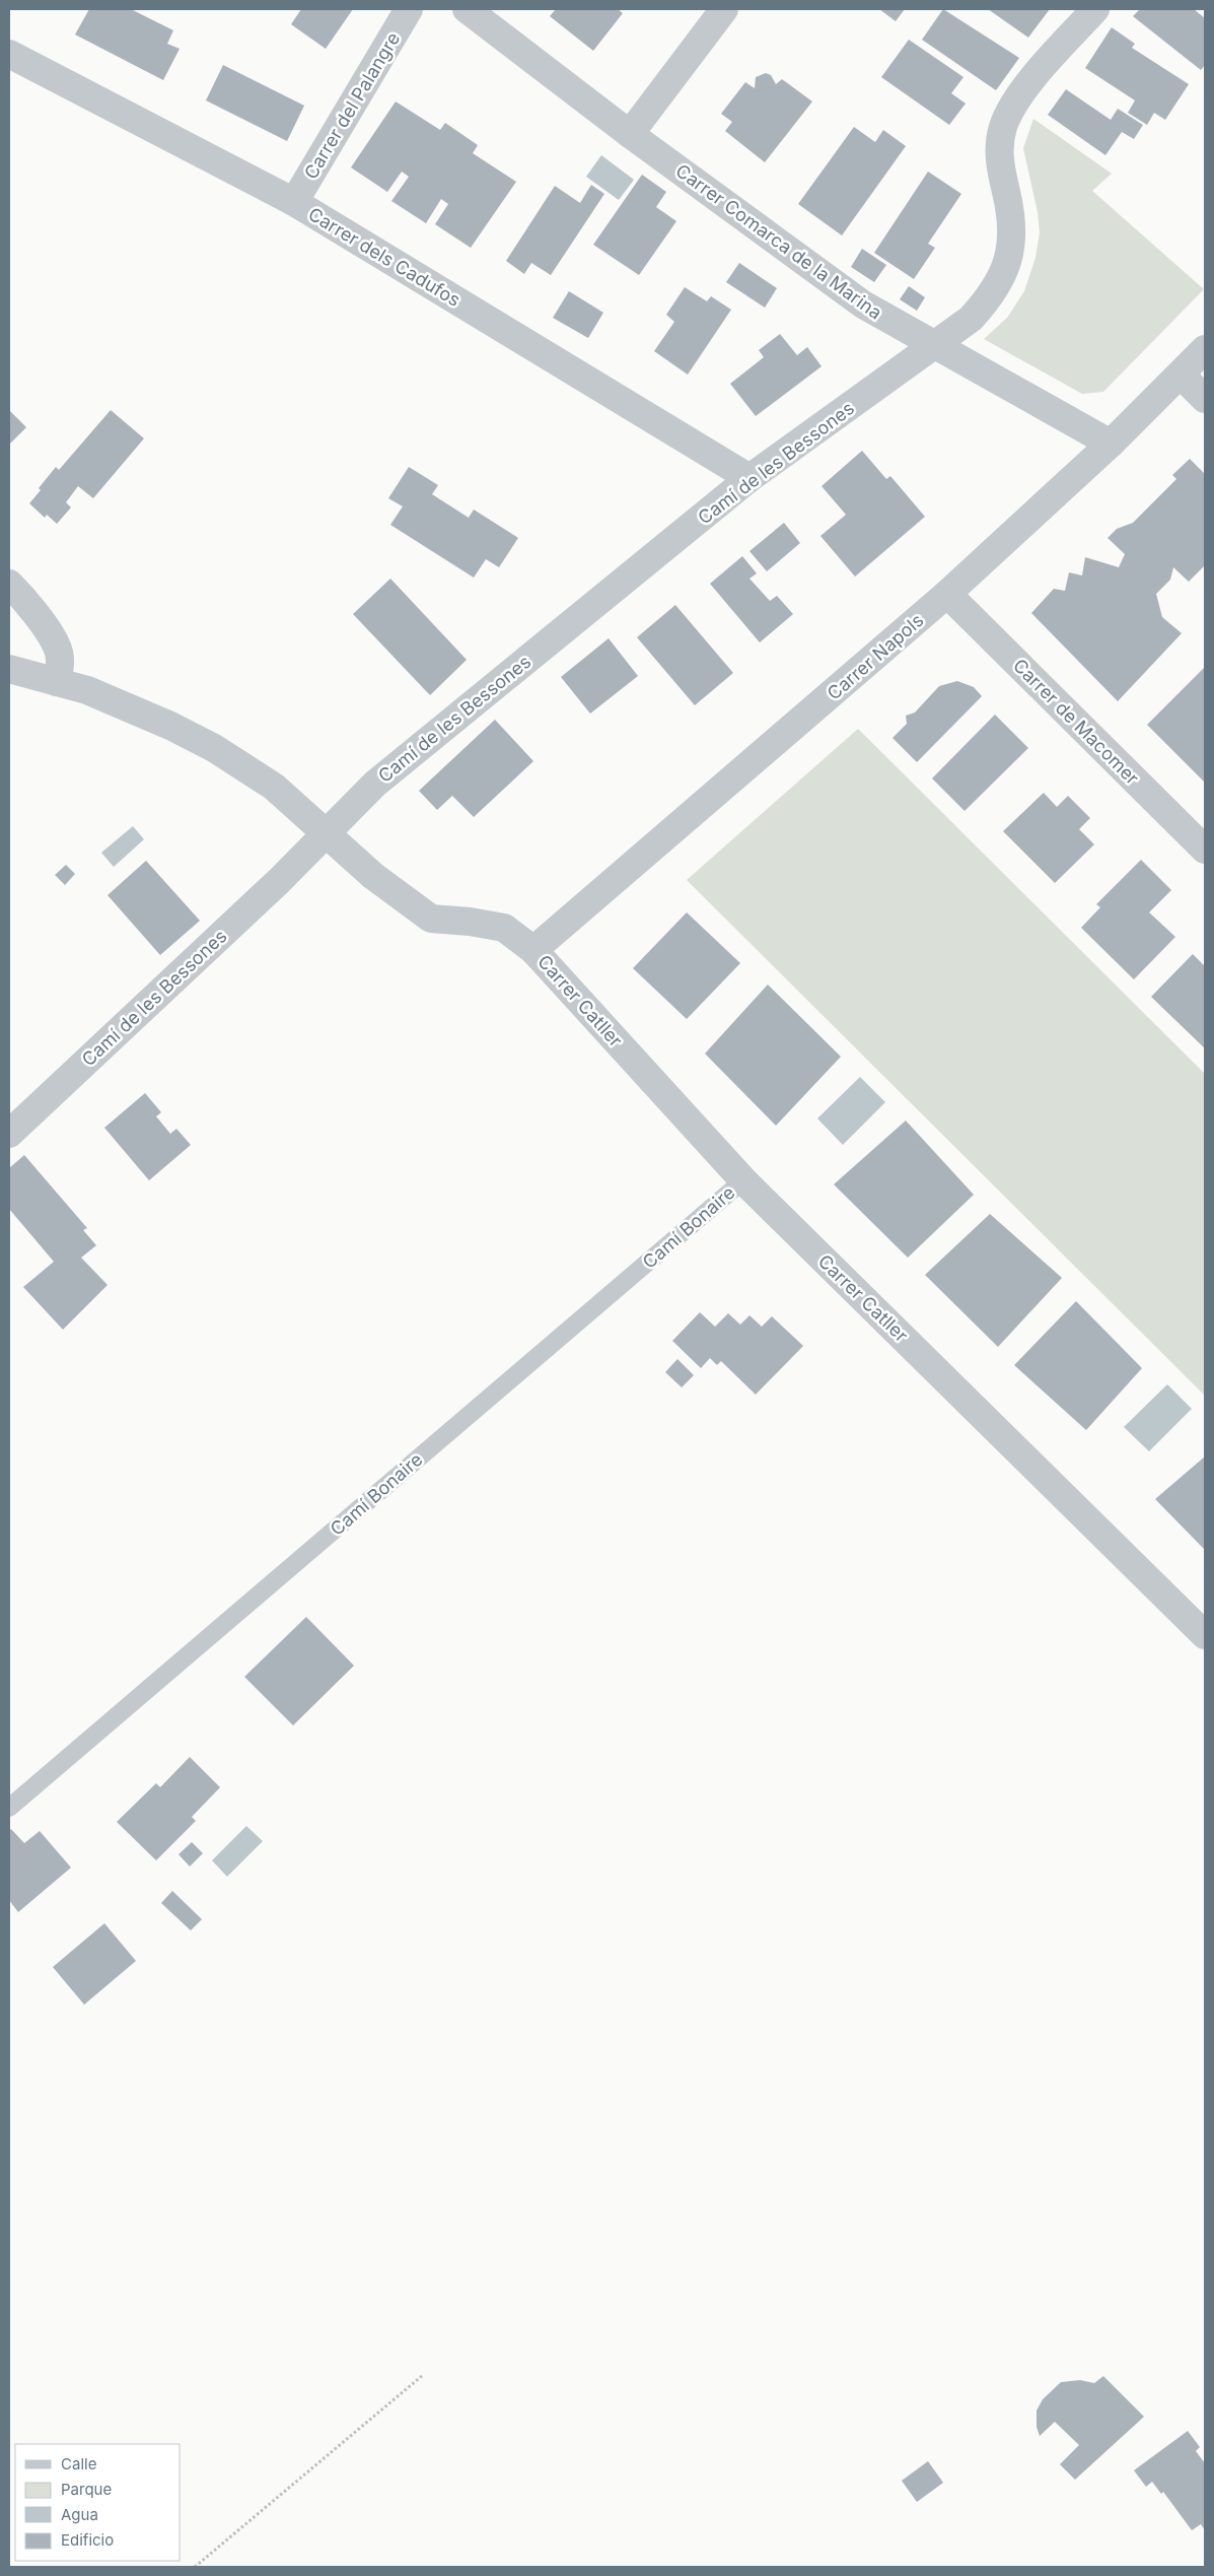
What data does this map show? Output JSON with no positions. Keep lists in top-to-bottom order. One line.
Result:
{"streets":{"street":["Carrer del Palangre","Carrer Comarca de la Marina","Carrer dels Cadufos","Camí de les Bessones","Carrer Napols","Carrer de Macomer","Carrer Catller"],"lane":["Camí Bonaire"]},"crossings":[["Carrer del Palangre","Carrer dels Cadufos"],["Carrer Comarca de la Marina","Camí de les Bessones"],["Carrer Comarca de la Marina","Carrer Napols"],["Carrer dels Cadufos","Camí de les Bessones"],["Camí de les Bessones","Carrer Catller"],["Carrer Napols","Carrer de Macomer"],["Carrer Napols","Carrer Catller"],["Carrer Catller","Camí Bonaire"]],"legend":["Calle","Parque","Agua","Edificio"]}
